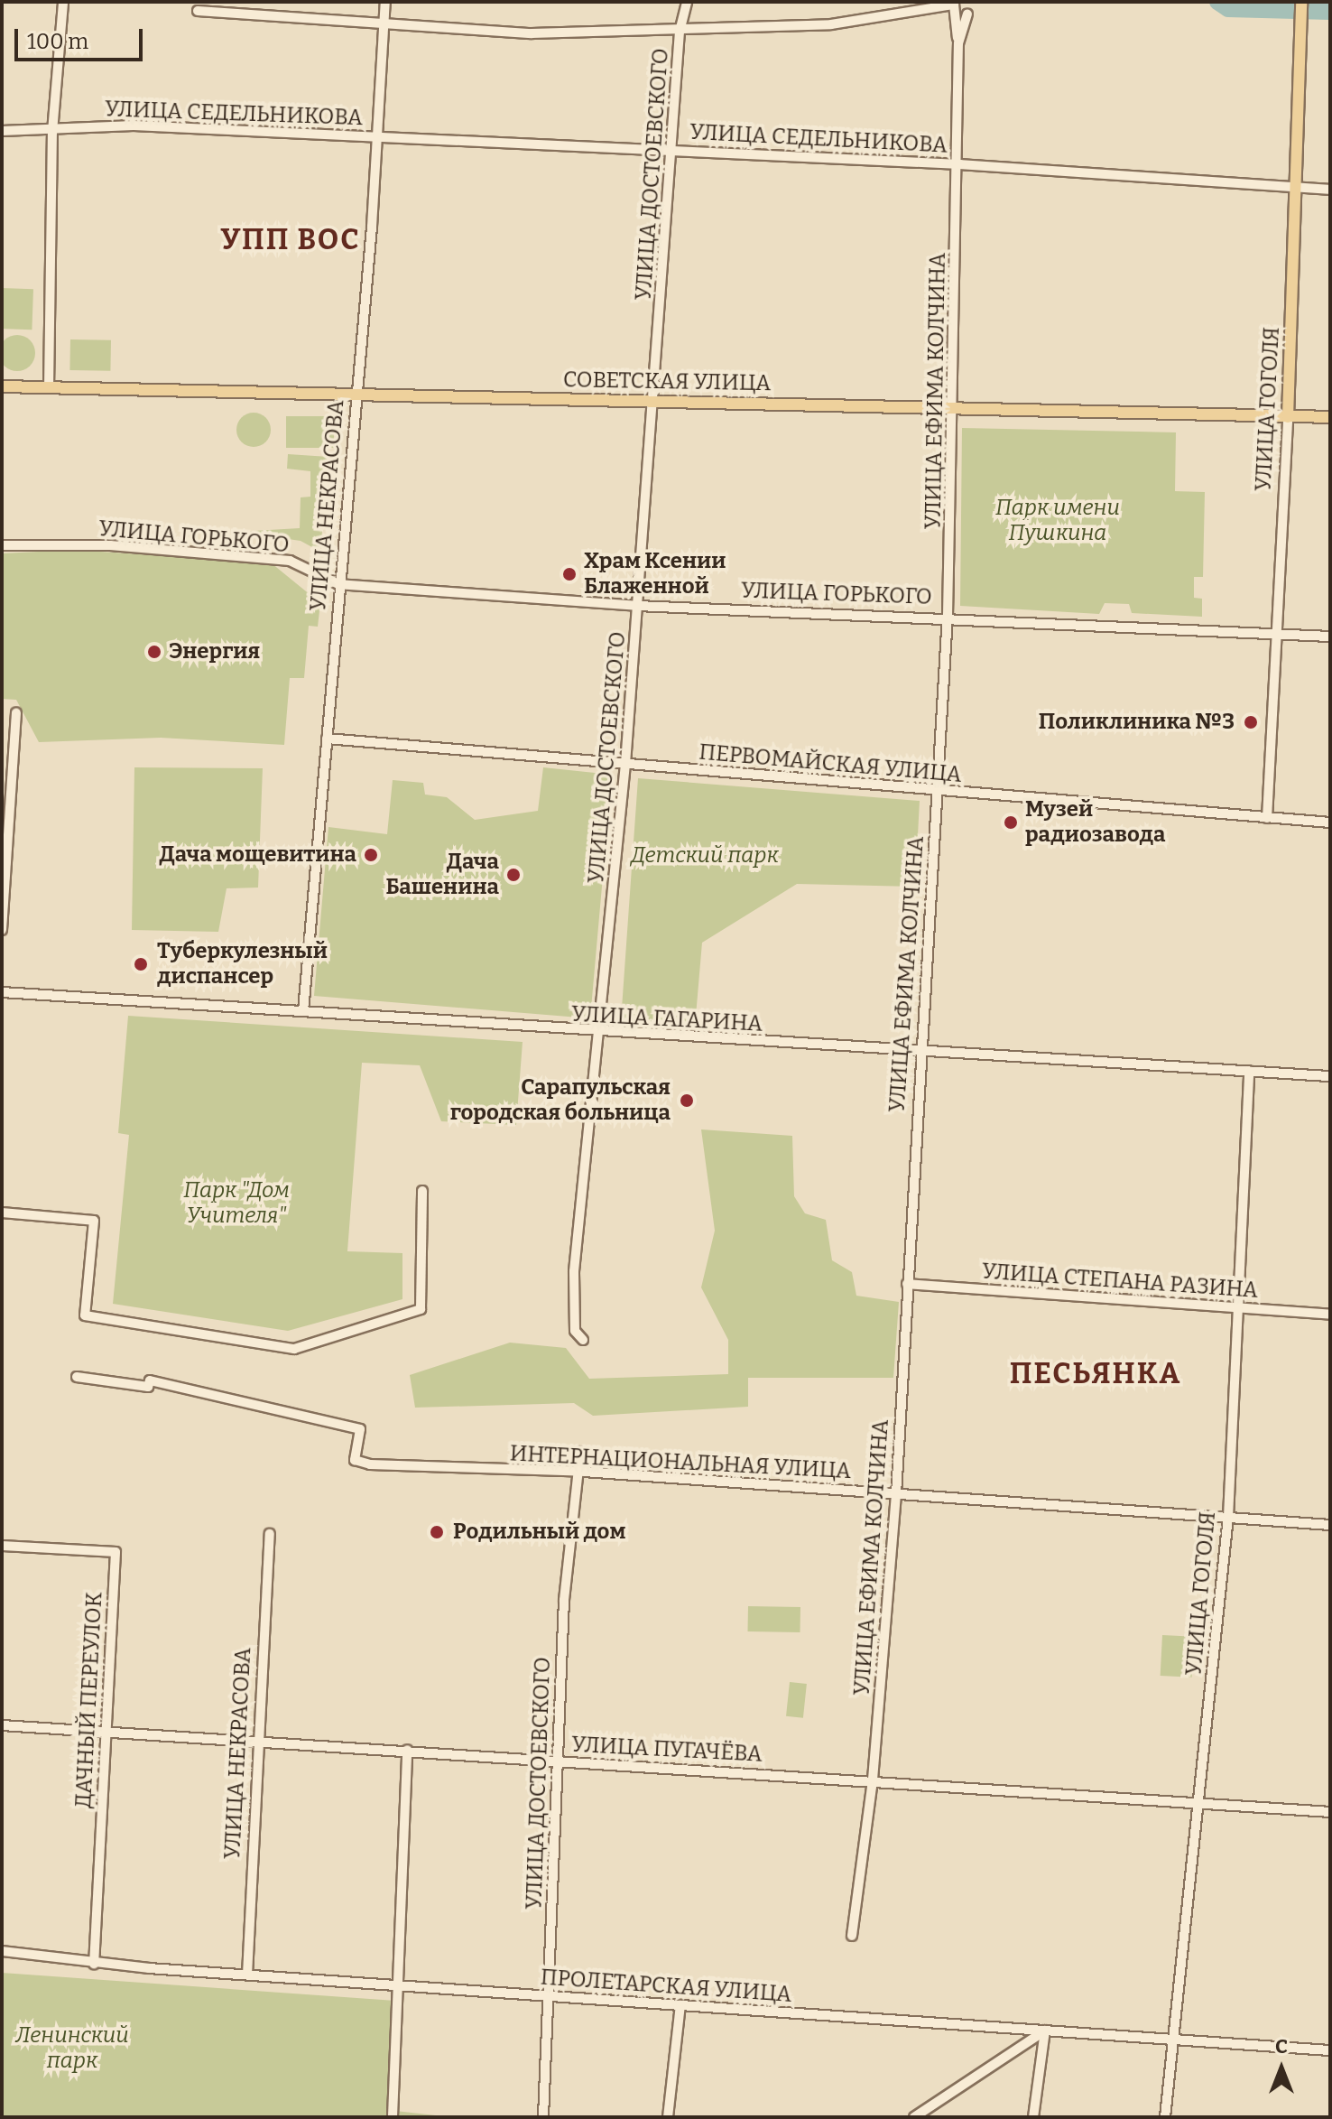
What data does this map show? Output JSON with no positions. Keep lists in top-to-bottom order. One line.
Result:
{"streets":{"main road":["СОВЕТСКАЯ УЛИЦА","УЛИЦА ГОГОЛЯ"],"street":["УЛИЦА СЕДЕЛЬНИКОВА","УЛИЦА ДОСТОЕВСКОГО","УЛИЦА ЕФИМА КОЛЧИНА","УЛИЦА НЕКРАСОВА","УЛИЦА ГОРЬКОГО","ПЕРВОМАЙСКАЯ УЛИЦА","УЛИЦА ГАГАРИНА","УЛИЦА СТЕПАНА РАЗИНА","ИНТЕРНАЦИОНАЛЬНАЯ УЛИЦА","ДАЧНЫЙ ПЕРЕУЛОК","УЛИЦА ПУГАЧЁВА","ПРОЛЕТАРСКАЯ УЛИЦА"]},"crossings":[["УЛИЦА СЕДЕЛЬНИКОВА","УЛИЦА ДОСТОЕВСКОГО"],["УЛИЦА СЕДЕЛЬНИКОВА","УЛИЦА ЕФИМА КОЛЧИНА"],["УЛИЦА СЕДЕЛЬНИКОВА","УЛИЦА ГОГОЛЯ"],["УЛИЦА СЕДЕЛЬНИКОВА","УЛИЦА НЕКРАСОВА"],["УЛИЦА ДОСТОЕВСКОГО","СОВЕТСКАЯ УЛИЦА"],["УЛИЦА ДОСТОЕВСКОГО","УЛИЦА ГОРЬКОГО"],["УЛИЦА ДОСТОЕВСКОГО","ПЕРВОМАЙСКАЯ УЛИЦА"],["УЛИЦА ДОСТОЕВСКОГО","УЛИЦА ГАГАРИНА"],["УЛИЦА ДОСТОЕВСКОГО","ИНТЕРНАЦИОНАЛЬНАЯ УЛИЦА"],["УЛИЦА ДОСТОЕВСКОГО","УЛИЦА ПУГАЧЁВА"],["УЛИЦА ДОСТОЕВСКОГО","ПРОЛЕТАРСКАЯ УЛИЦА"],["СОВЕТСКАЯ УЛИЦА","УЛИЦА ЕФИМА КОЛЧИНА"],["СОВЕТСКАЯ УЛИЦА","УЛИЦА ГОГОЛЯ"],["СОВЕТСКАЯ УЛИЦА","УЛИЦА НЕКРАСОВА"],["УЛИЦА ЕФИМА КОЛЧИНА","УЛИЦА ГОРЬКОГО"],["УЛИЦА ЕФИМА КОЛЧИНА","ПЕРВОМАЙСКАЯ УЛИЦА"],["УЛИЦА ЕФИМА КОЛЧИНА","УЛИЦА ГАГАРИНА"],["УЛИЦА ЕФИМА КОЛЧИНА","УЛИЦА СТЕПАНА РАЗИНА"],["УЛИЦА ЕФИМА КОЛЧИНА","ИНТЕРНАЦИОНАЛЬНАЯ УЛИЦА"],["УЛИЦА ЕФИМА КОЛЧИНА","УЛИЦА ПУГАЧЁВА"],["УЛИЦА ГОГОЛЯ","УЛИЦА ГОРЬКОГО"],["УЛИЦА ГОГОЛЯ","ПЕРВОМАЙСКАЯ УЛИЦА"],["УЛИЦА ГОГОЛЯ","УЛИЦА ГАГАРИНА"],["УЛИЦА ГОГОЛЯ","УЛИЦА СТЕПАНА РАЗИНА"],["УЛИЦА ГОГОЛЯ","ИНТЕРНАЦИОНАЛЬНАЯ УЛИЦА"],["УЛИЦА ГОГОЛЯ","УЛИЦА ПУГАЧЁВА"],["УЛИЦА ГОГОЛЯ","ПРОЛЕТАРСКАЯ УЛИЦА"],["УЛИЦА НЕКРАСОВА","УЛИЦА ГОРЬКОГО"],["УЛИЦА НЕКРАСОВА","ПЕРВОМАЙСКАЯ УЛИЦА"],["УЛИЦА НЕКРАСОВА","УЛИЦА ГАГАРИНА"],["УЛИЦА НЕКРАСОВА","УЛИЦА ПУГАЧЁВА"],["УЛИЦА НЕКРАСОВА","ПРОЛЕТАРСКАЯ УЛИЦА"],["ДАЧНЫЙ ПЕРЕУЛОК","УЛИЦА ПУГАЧЁВА"],["ДАЧНЫЙ ПЕРЕУЛОК","ПРОЛЕТАРСКАЯ УЛИЦА"]],"districts":["УПП ВОС","ПЕСЬЯНКА"],"parks":["Парк имени Пушкина","Детский парк","Парк \"Дом Учителя\"","Ленинский парк"],"places":["Храм Ксении Блаженной","Энергия","Поликлиника №3","Музей радиозавода","Дача мощевитина","Дача Башенина","Туберкулезный диспансер","Сарапульская городская больница","Родильный дом"],"scale_bar":"100 m","north":"top"}
